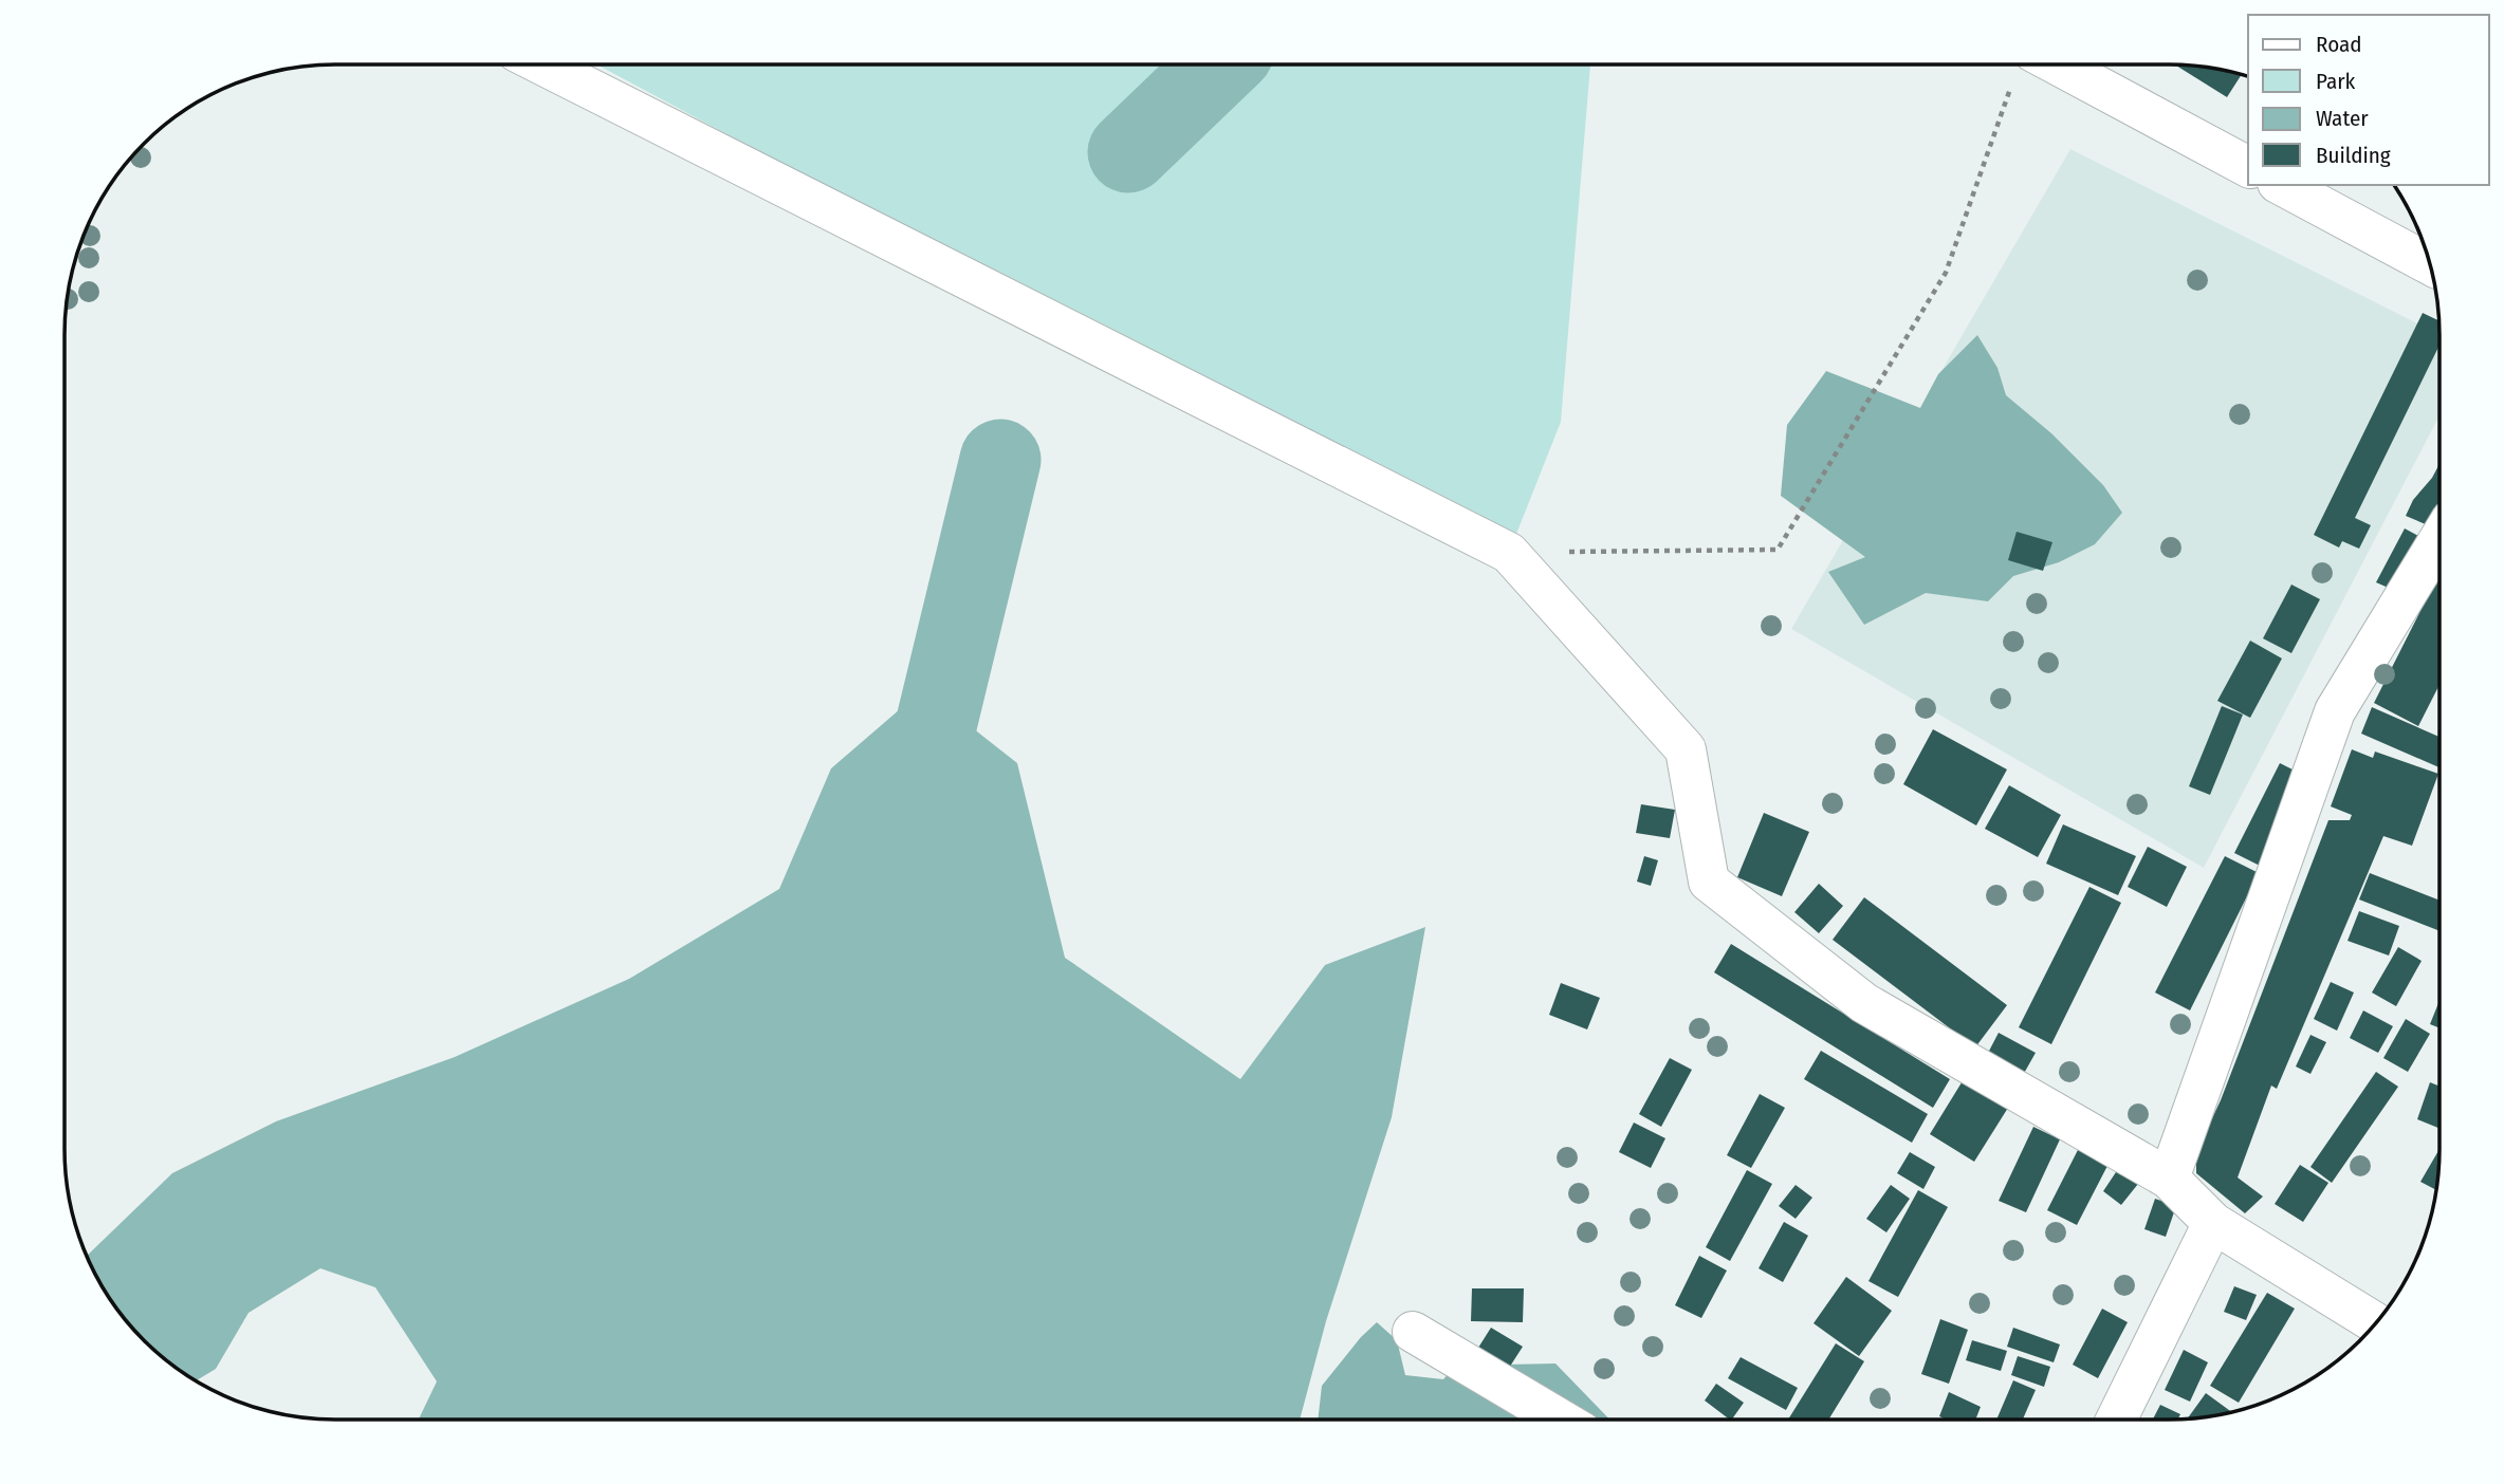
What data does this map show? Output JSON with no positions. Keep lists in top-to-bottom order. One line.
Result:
{"legend":["Road","Park","Water","Building"]}
